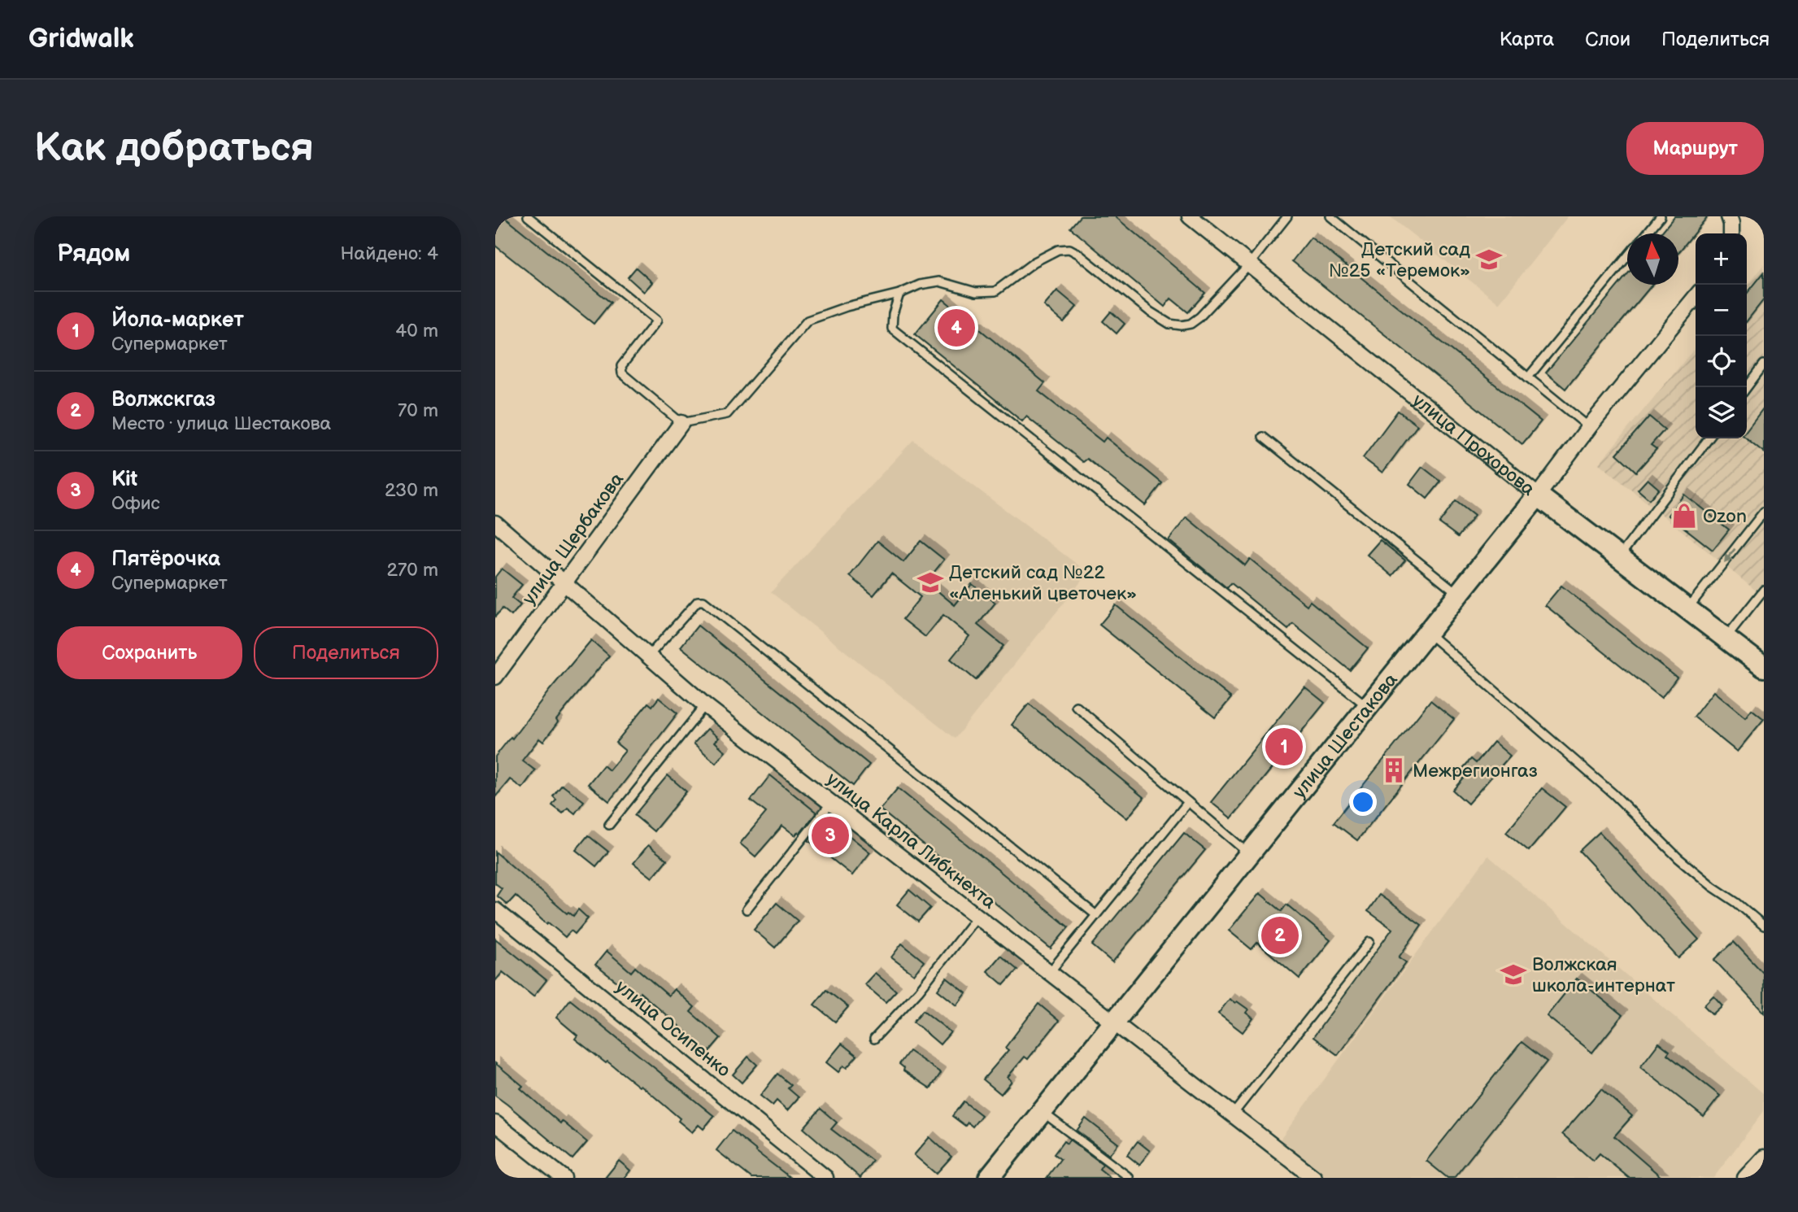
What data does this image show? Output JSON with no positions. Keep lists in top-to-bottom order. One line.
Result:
{"streets":{"main road":["улица Прохорова","улица Шестакова"],"street":["улица Щербакова","улица Карла Либкнехта","улица Осипенко"]},"crossings":[["улица Прохорова","улица Шестакова"],["улица Щербакова","улица Карла Либкнехта"],["улица Шестакова","улица Карла Либкнехта"]],"places":{"school or university":["Детский сад №25 «Теремок»","Детский сад №22 «Аленький цветочек»","Волжская школа-интернат"],"shop":["Ozon"],"building":["Межрегионгаз"]},"north":"top","page":{"header":"Gridwalk","nav":["Карта","Слои","Поделиться"],"buttons":["Маршрут",["Сохранить","Поделиться"]],"title":"Как добраться","heading":["Рядом","Найдено: 4"],"map_buttons":["+","−"],"list":[{"mark":"1","name":"Йола-маркет","note":"Супермаркет","value":"40 m"},{"mark":"2","name":"Волжскгаз","note":"Место · улица Шестакова","value":"70 m"},{"mark":"3","name":"Kit","note":"Офис","value":"230 m"},{"mark":"4","name":"Пятёрочка","note":"Супермаркет","value":"270 m"}],"pins":["4","1","3","2"]}}
